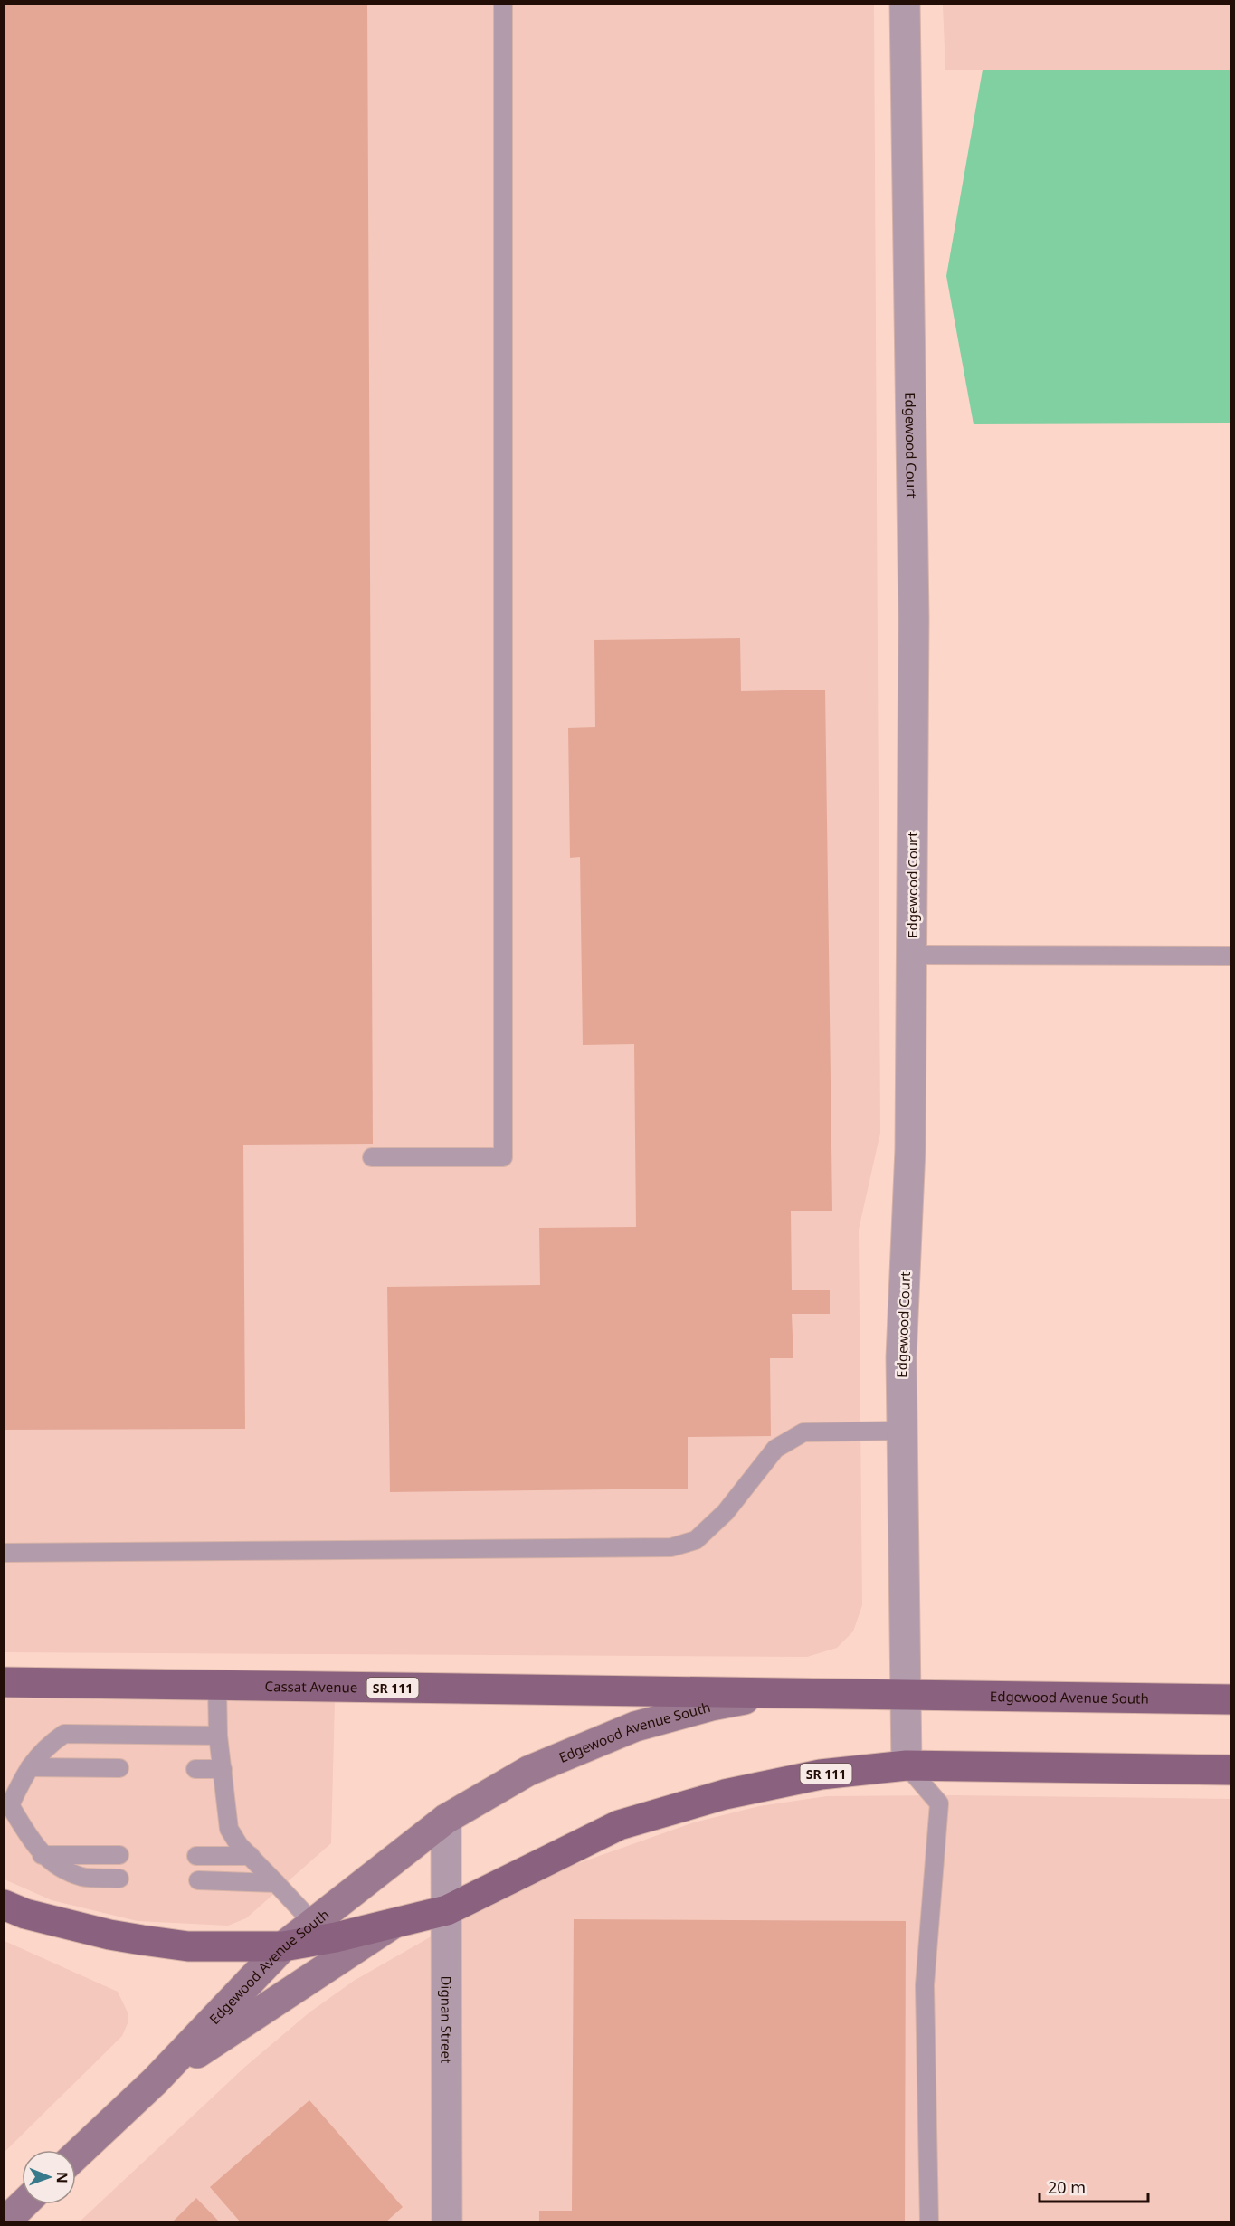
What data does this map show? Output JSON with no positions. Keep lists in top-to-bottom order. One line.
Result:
{"streets":{"main road":["Cassat Avenue","SR 111","Edgewood Avenue South"],"street":["Edgewood Court","Dignan Street"]},"crossings":[["Edgewood Court","Edgewood Avenue South"],["Cassat Avenue","Edgewood Avenue South"],["SR 111","Edgewood Avenue South"],["Edgewood Avenue South","Dignan Street"]],"scale_bar":"20 m","north":"right"}
